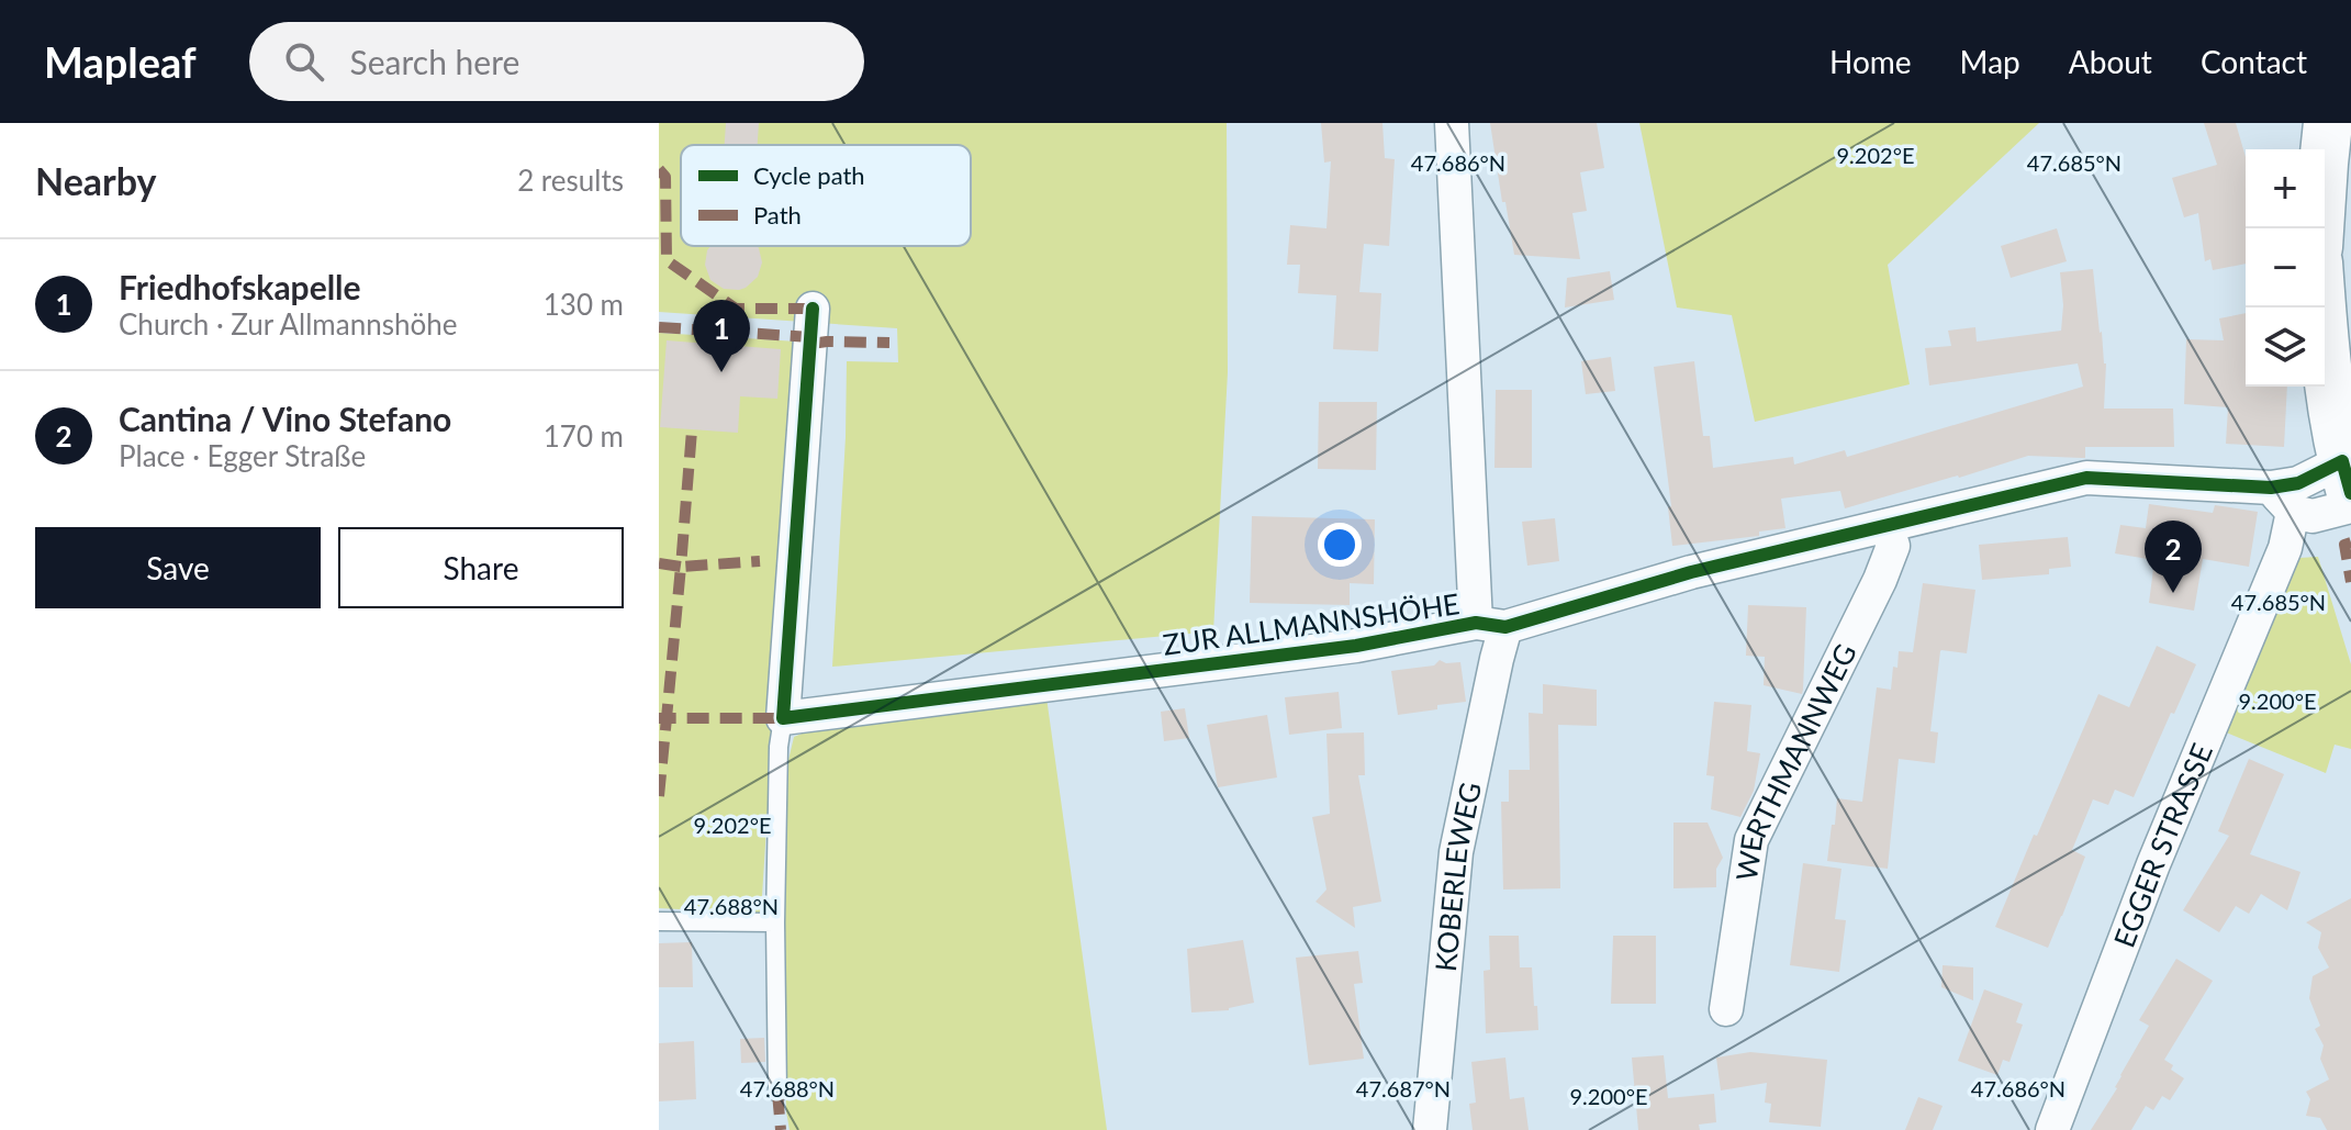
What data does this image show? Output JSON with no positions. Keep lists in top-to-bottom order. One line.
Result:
{"streets":{"street":["ZUR ALLMANNSHÖHE","WERTHMANNWEG","EGGER STRASSE","KOBERLEWEG"]},"crossings":[["ZUR ALLMANNSHÖHE","WERTHMANNWEG"],["ZUR ALLMANNSHÖHE","EGGER STRASSE"],["ZUR ALLMANNSHÖHE","KOBERLEWEG"]],"legend":["Cycle path","Path"],"page":{"header":"Mapleaf","search":"Search here","nav":["Home","Map","About","Contact"],"heading":["Nearby","2 results"],"map_buttons":["+","−"],"list":[{"mark":"1","name":"Friedhofskapelle","note":"Church · Zur Allmannshöhe","value":"130 m"},{"mark":"2","name":"Cantina / Vino Stefano","note":"Place · Egger Straße","value":"170 m"}],"pins":["1","2"],"buttons":["Save","Share"]},"coordinates":["9.202°E","47.686°N","47.685°N","9.200°E","47.688°N","47.687°N"]}
